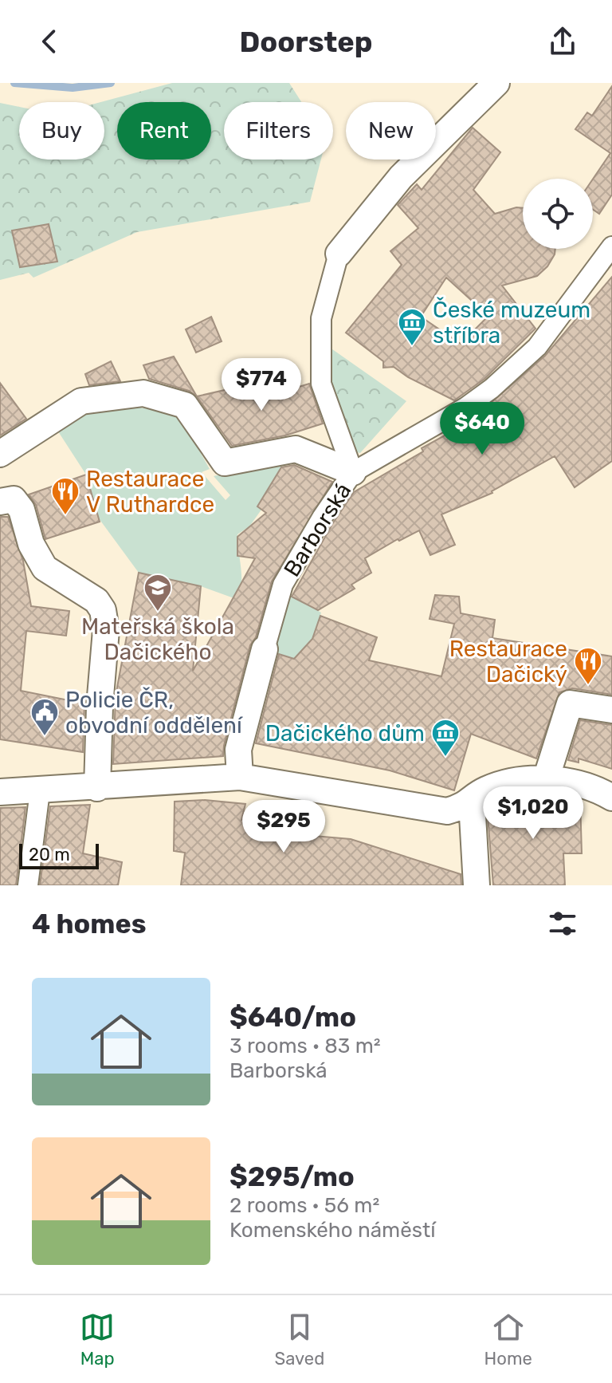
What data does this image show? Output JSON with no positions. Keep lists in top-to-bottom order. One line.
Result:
{"streets":{"street":["Barborská"]},"places":{"museum":["České muzeum stříbra","Dačického dům"],"restaurant":["Restaurace V Ruthardce","Restaurace Dačický"],"school or university":["Mateřská škola Dačického"],"public building":["Policie ČR, obvodní oddělení"]},"scale_bar":"20 m","page":{"header":"Doorstep","chip":["Buy","Rent","Filters","New"],"price":["$774","$640","$1,020","$295"],"scale":"20 m","heading":"4 homes","list":[{"name":"$640/mo","note":"3 rooms · 83 m² · Barborská"},{"name":"$295/mo","note":"2 rooms · 56 m² · Komenského náměstí"}],"tabs":["Map","Saved","Home"]}}
